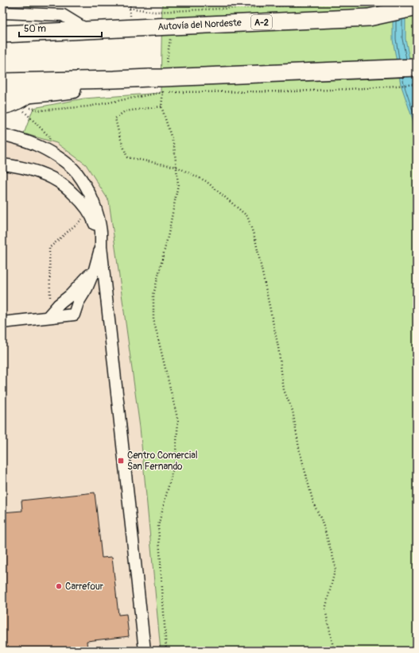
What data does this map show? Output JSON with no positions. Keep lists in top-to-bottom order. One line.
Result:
{"streets":{"highway":["A-2","Autovía del Nordeste"]},"places":{"transit":["Centro Comercial San Fernando"],"other":["Carrefour"]},"scale_bar":"50 m"}
